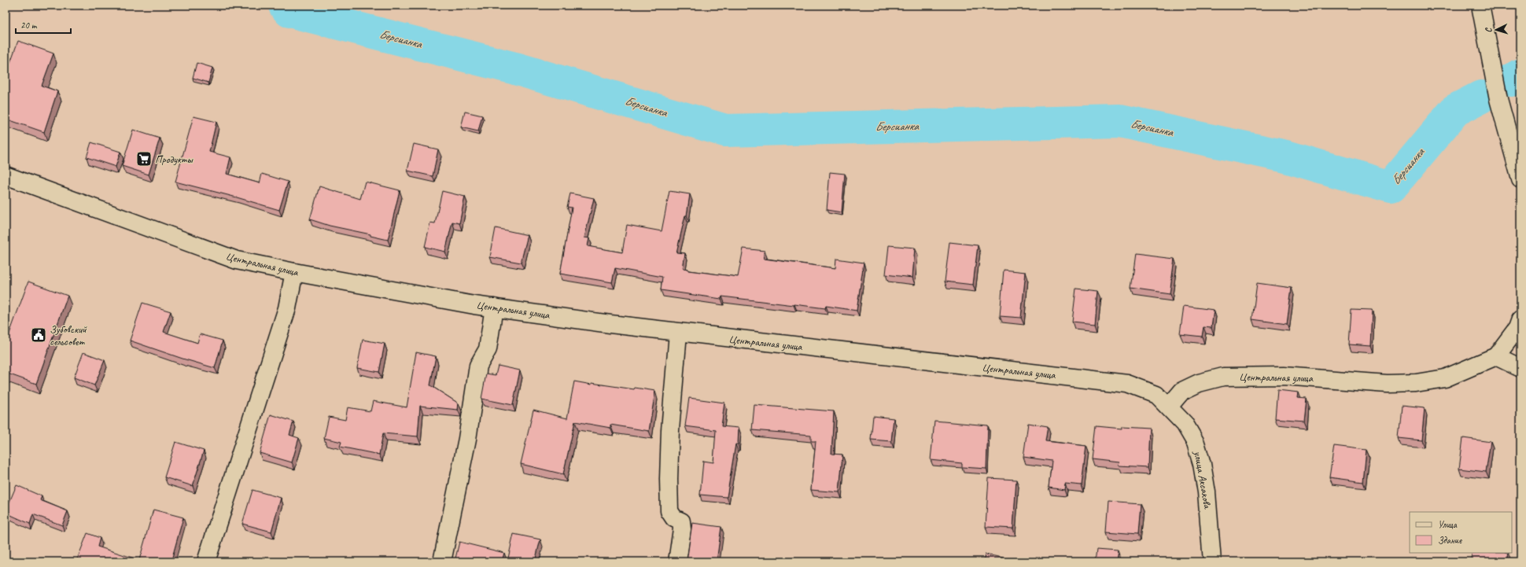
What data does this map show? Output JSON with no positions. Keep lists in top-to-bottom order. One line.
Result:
{"streets":{"street":["Центральная улица","улица Аксакова"]},"crossings":[["Центральная улица","улица Аксакова"]],"water":["Берсианка"],"places":{"supermarket":["Продукты"],"public building":["Зубовский сельсовет"]},"legend":["Улица","Здание"],"scale_bar":"20 m","north":"left"}
